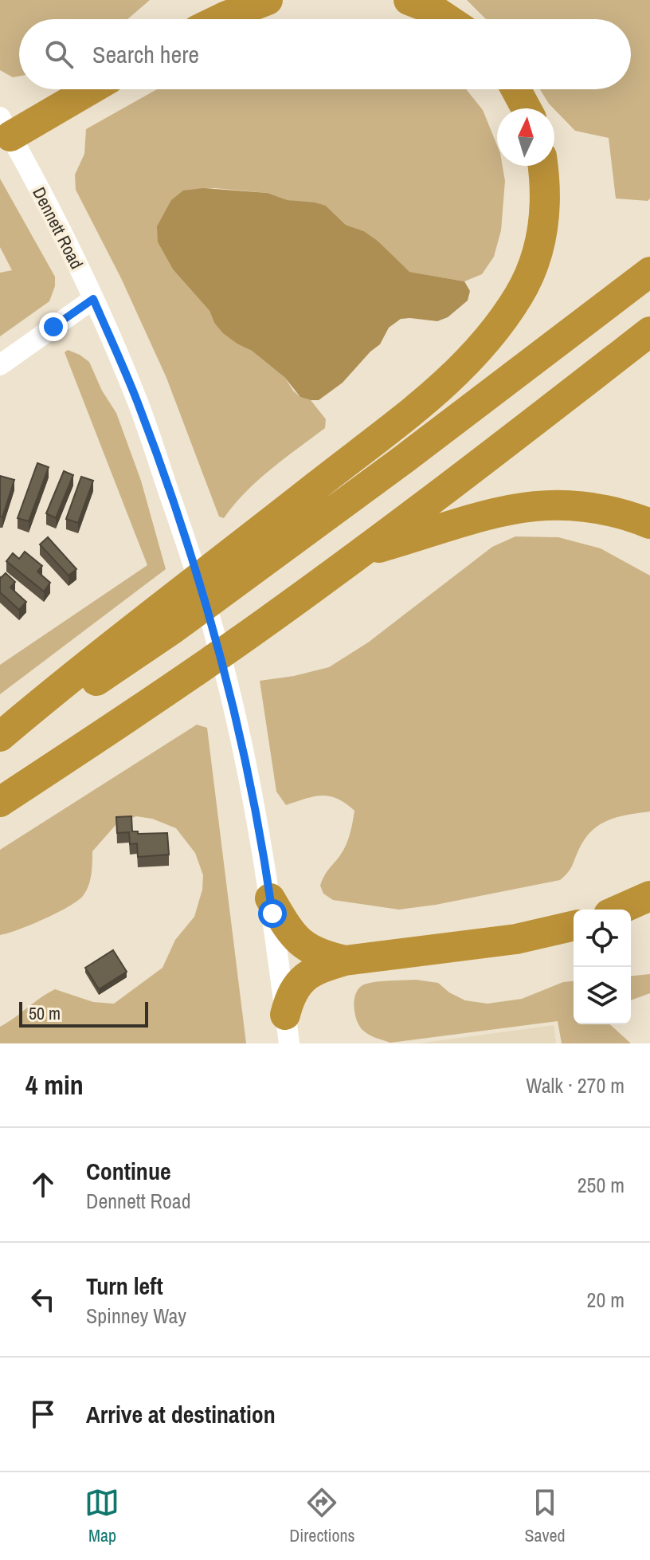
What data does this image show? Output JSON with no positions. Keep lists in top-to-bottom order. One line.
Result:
{"streets":{"street":["Dennett Road"]},"scale_bar":"50 m","north":"top","page":{"search":"Search here","scale":"50 m","heading":["4 min","Walk · 270 m"],"list":[["Continue","Dennett Road","250 m"],["Turn left","Spinney Way","20 m"],"Arrive at destination"],"nav":["Map","Directions","Saved"]}}
